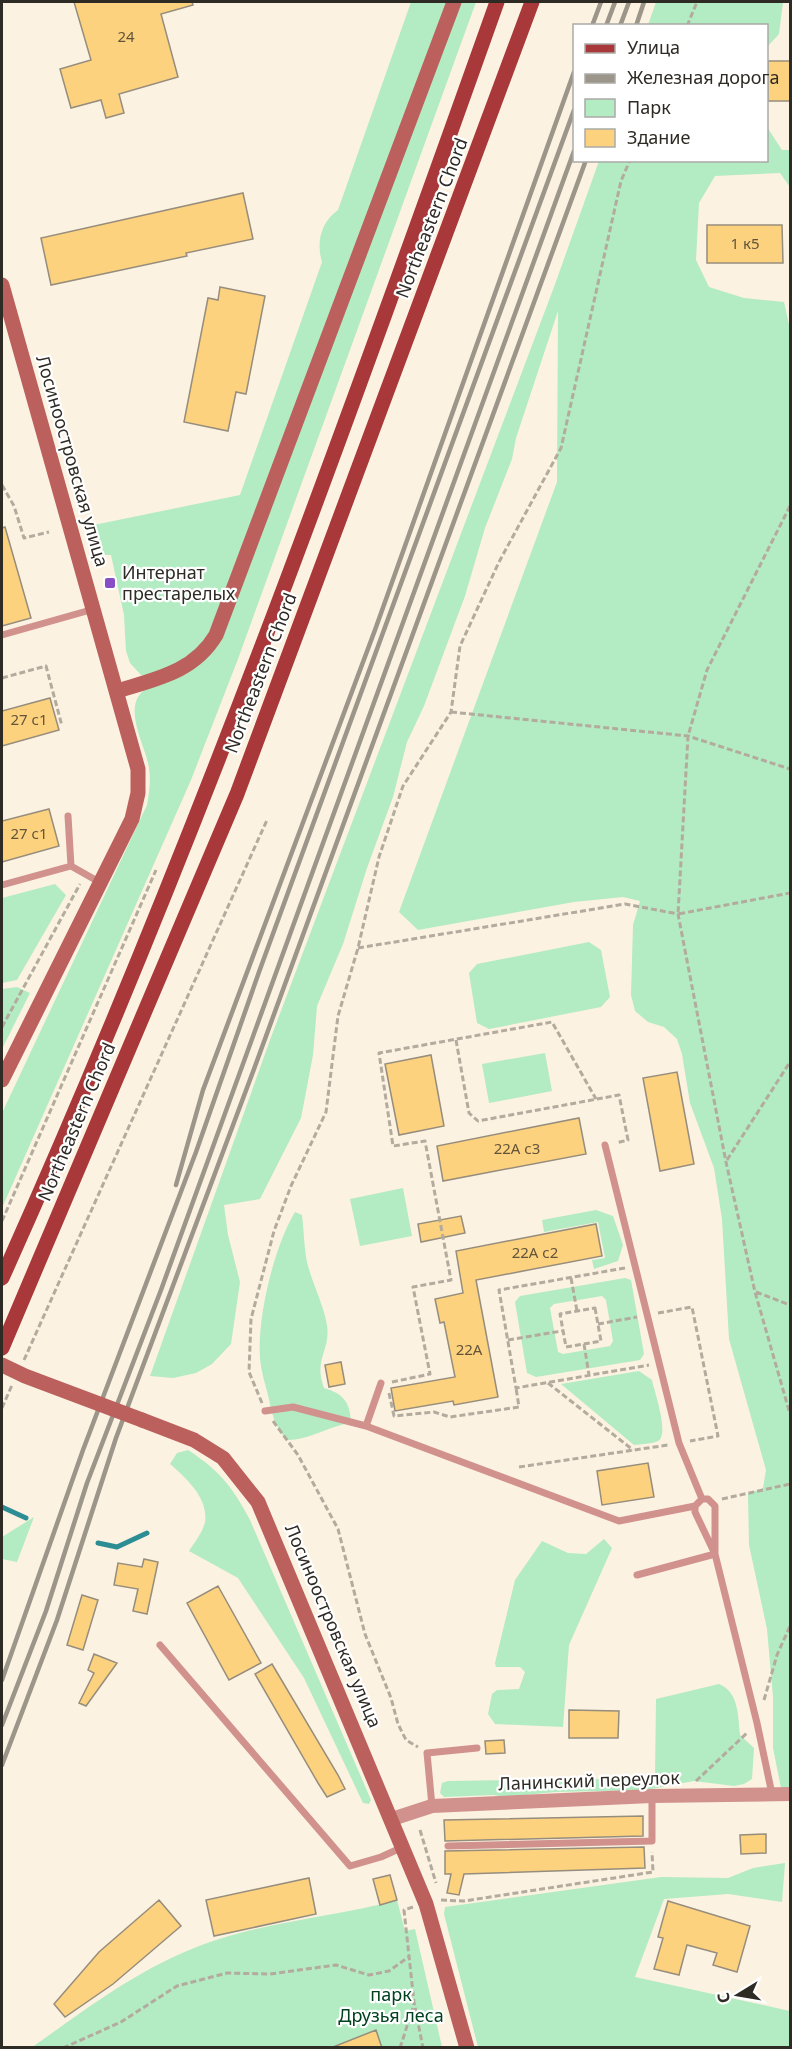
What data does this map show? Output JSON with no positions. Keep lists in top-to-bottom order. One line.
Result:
{"streets":{"main road":["Northeastern Chord"],"street":["Лосиноостровская улица","Ланинский переулок"]},"crossings":[["Лосиноостровская улица","Ланинский переулок"]],"parks":["парк Друзья леса"],"places":{"transit":["Интернат престарелых"]},"house_numbers":["24","1 к5","27 с1","27 с1","22А с3","22А с2","22А"],"legend":["Улица","Железная дорога","Парк","Здание"],"north":"left"}
